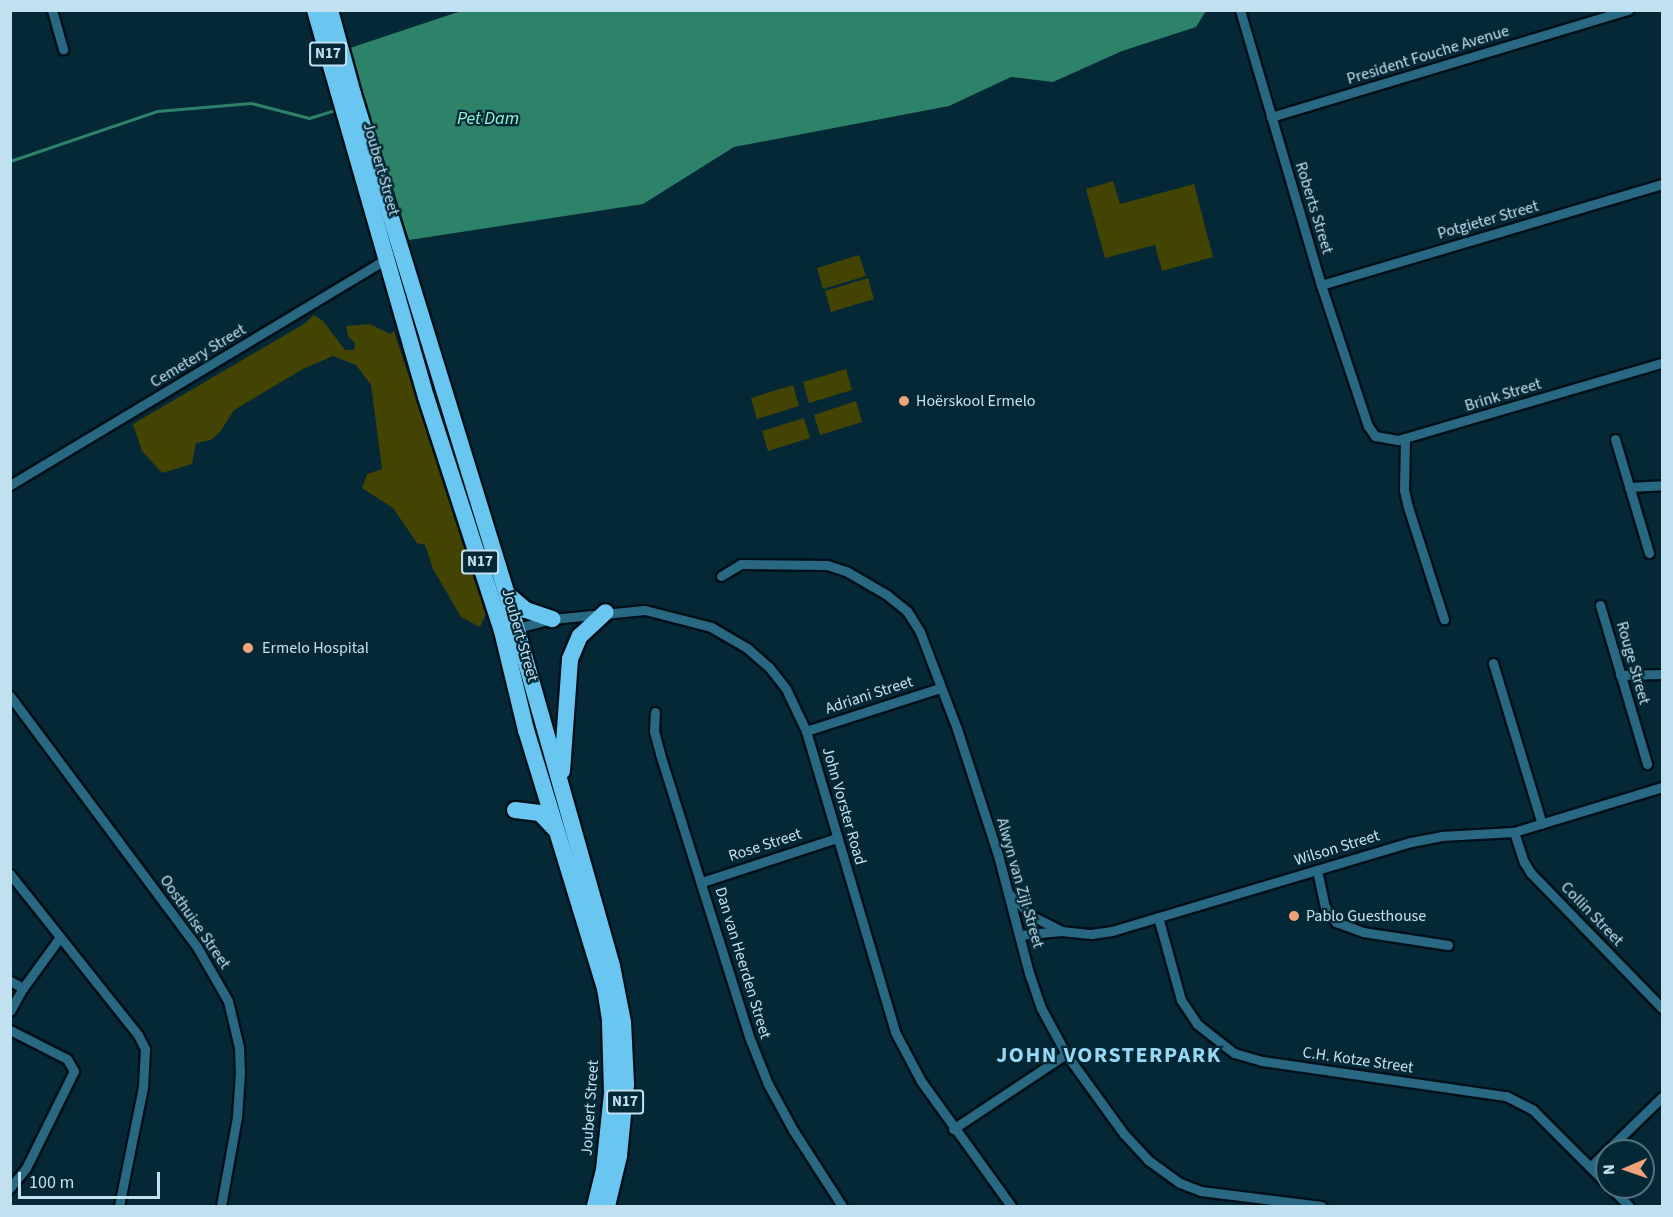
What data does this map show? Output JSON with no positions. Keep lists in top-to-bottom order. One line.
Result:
{"streets":{"highway":["N17","Joubert Street"],"street":["President Fouche Avenue","Roberts Street","Potgieter Street","Cemetery Street","Brink Street","Rouge Street","Adriani Street","John Vorster Road","Rose Street","Wilson Street","Alwyn van Zijl Street","Collin Street","Oosthuise Street","Dan van Heerden Street","C.H. Kotze Street"]},"crossings":[["President Fouche Avenue","Roberts Street"],["Joubert Street","Cemetery Street"],["Joubert Street","John Vorster Road"],["Roberts Street","Potgieter Street"],["Roberts Street","Brink Street"],["Adriani Street","John Vorster Road"],["Adriani Street","Alwyn van Zijl Street"],["John Vorster Road","Rose Street"],["Rose Street","Dan van Heerden Street"],["Wilson Street","Alwyn van Zijl Street"],["Wilson Street","Collin Street"],["Wilson Street","C.H. Kotze Street"]],"districts":["JOHN VORSTERPARK"],"water":["Pet Dam"],"places":["Hoërskool Ermelo","Ermelo Hospital","Pablo Guesthouse"],"scale_bar":"100 m","north":"left"}
